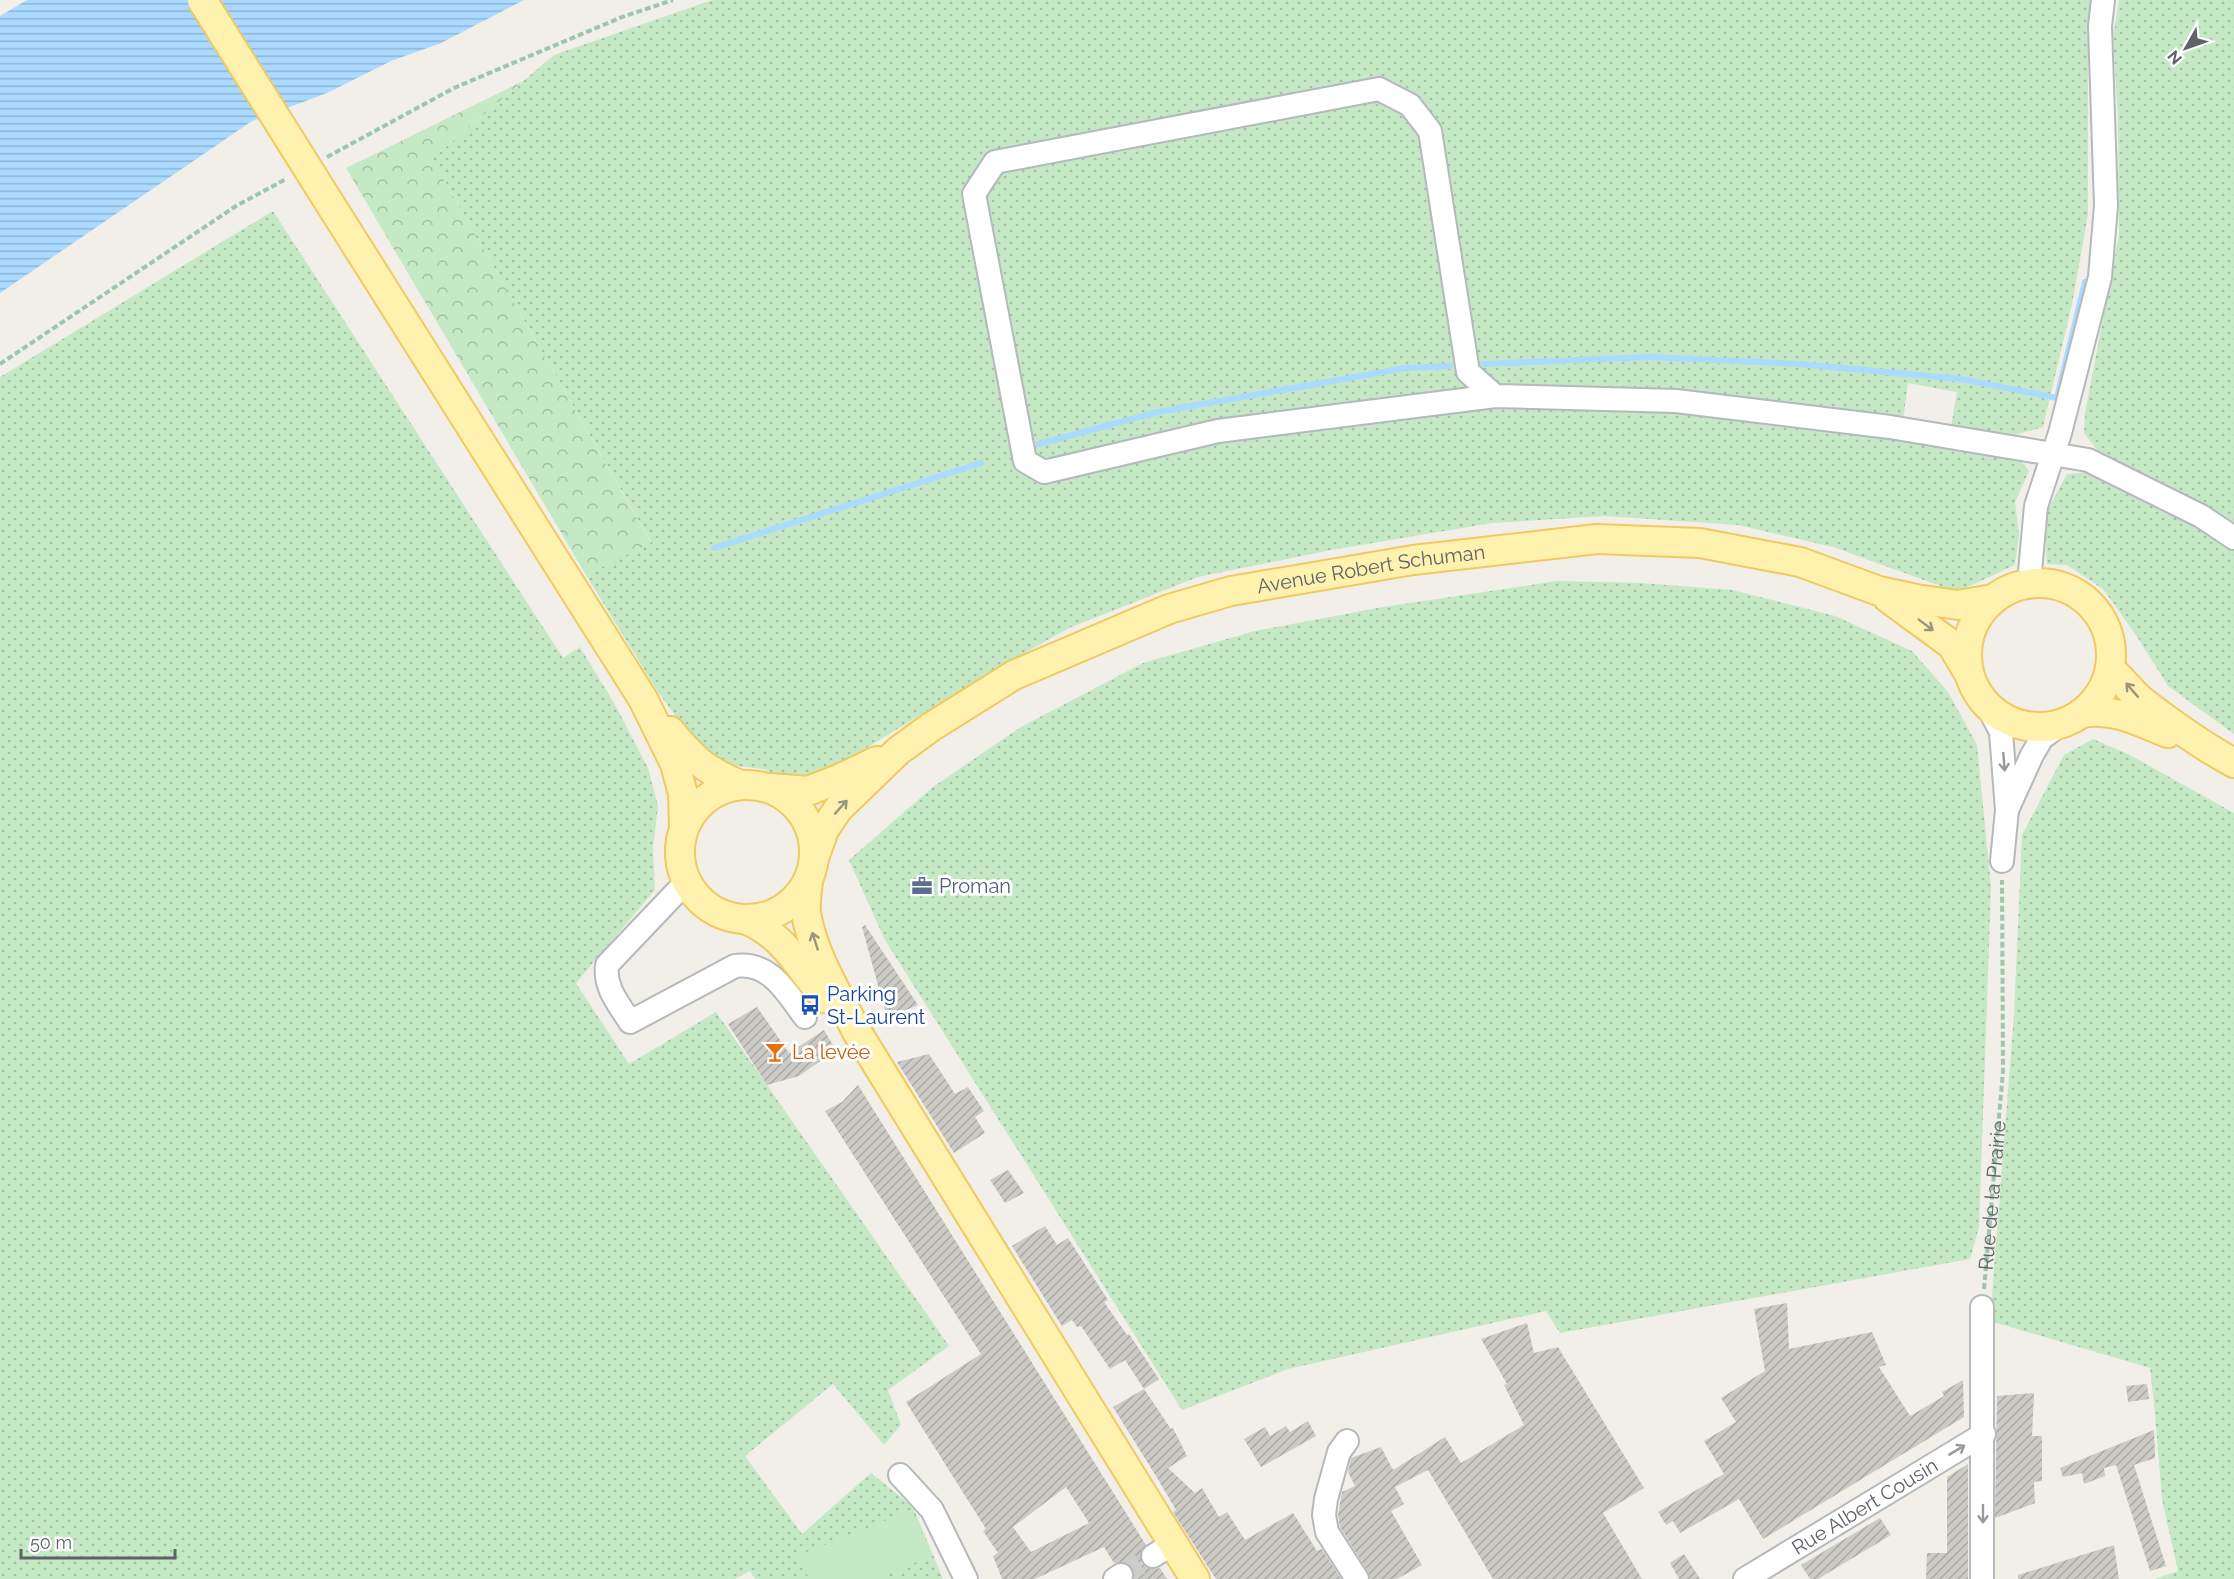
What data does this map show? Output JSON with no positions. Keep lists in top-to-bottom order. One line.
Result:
{"streets":{"main road":["Avenue Robert Schuman"],"street":["Rue Albert Cousin"],"path":["Rue de la Prairie"]},"one_way":["Rue Albert Cousin"],"places":{"office":["Proman"],"bus stop":["Parking St-Laurent"],"bar":["La levée"]},"scale_bar":"50 m","north":"bottom left"}
